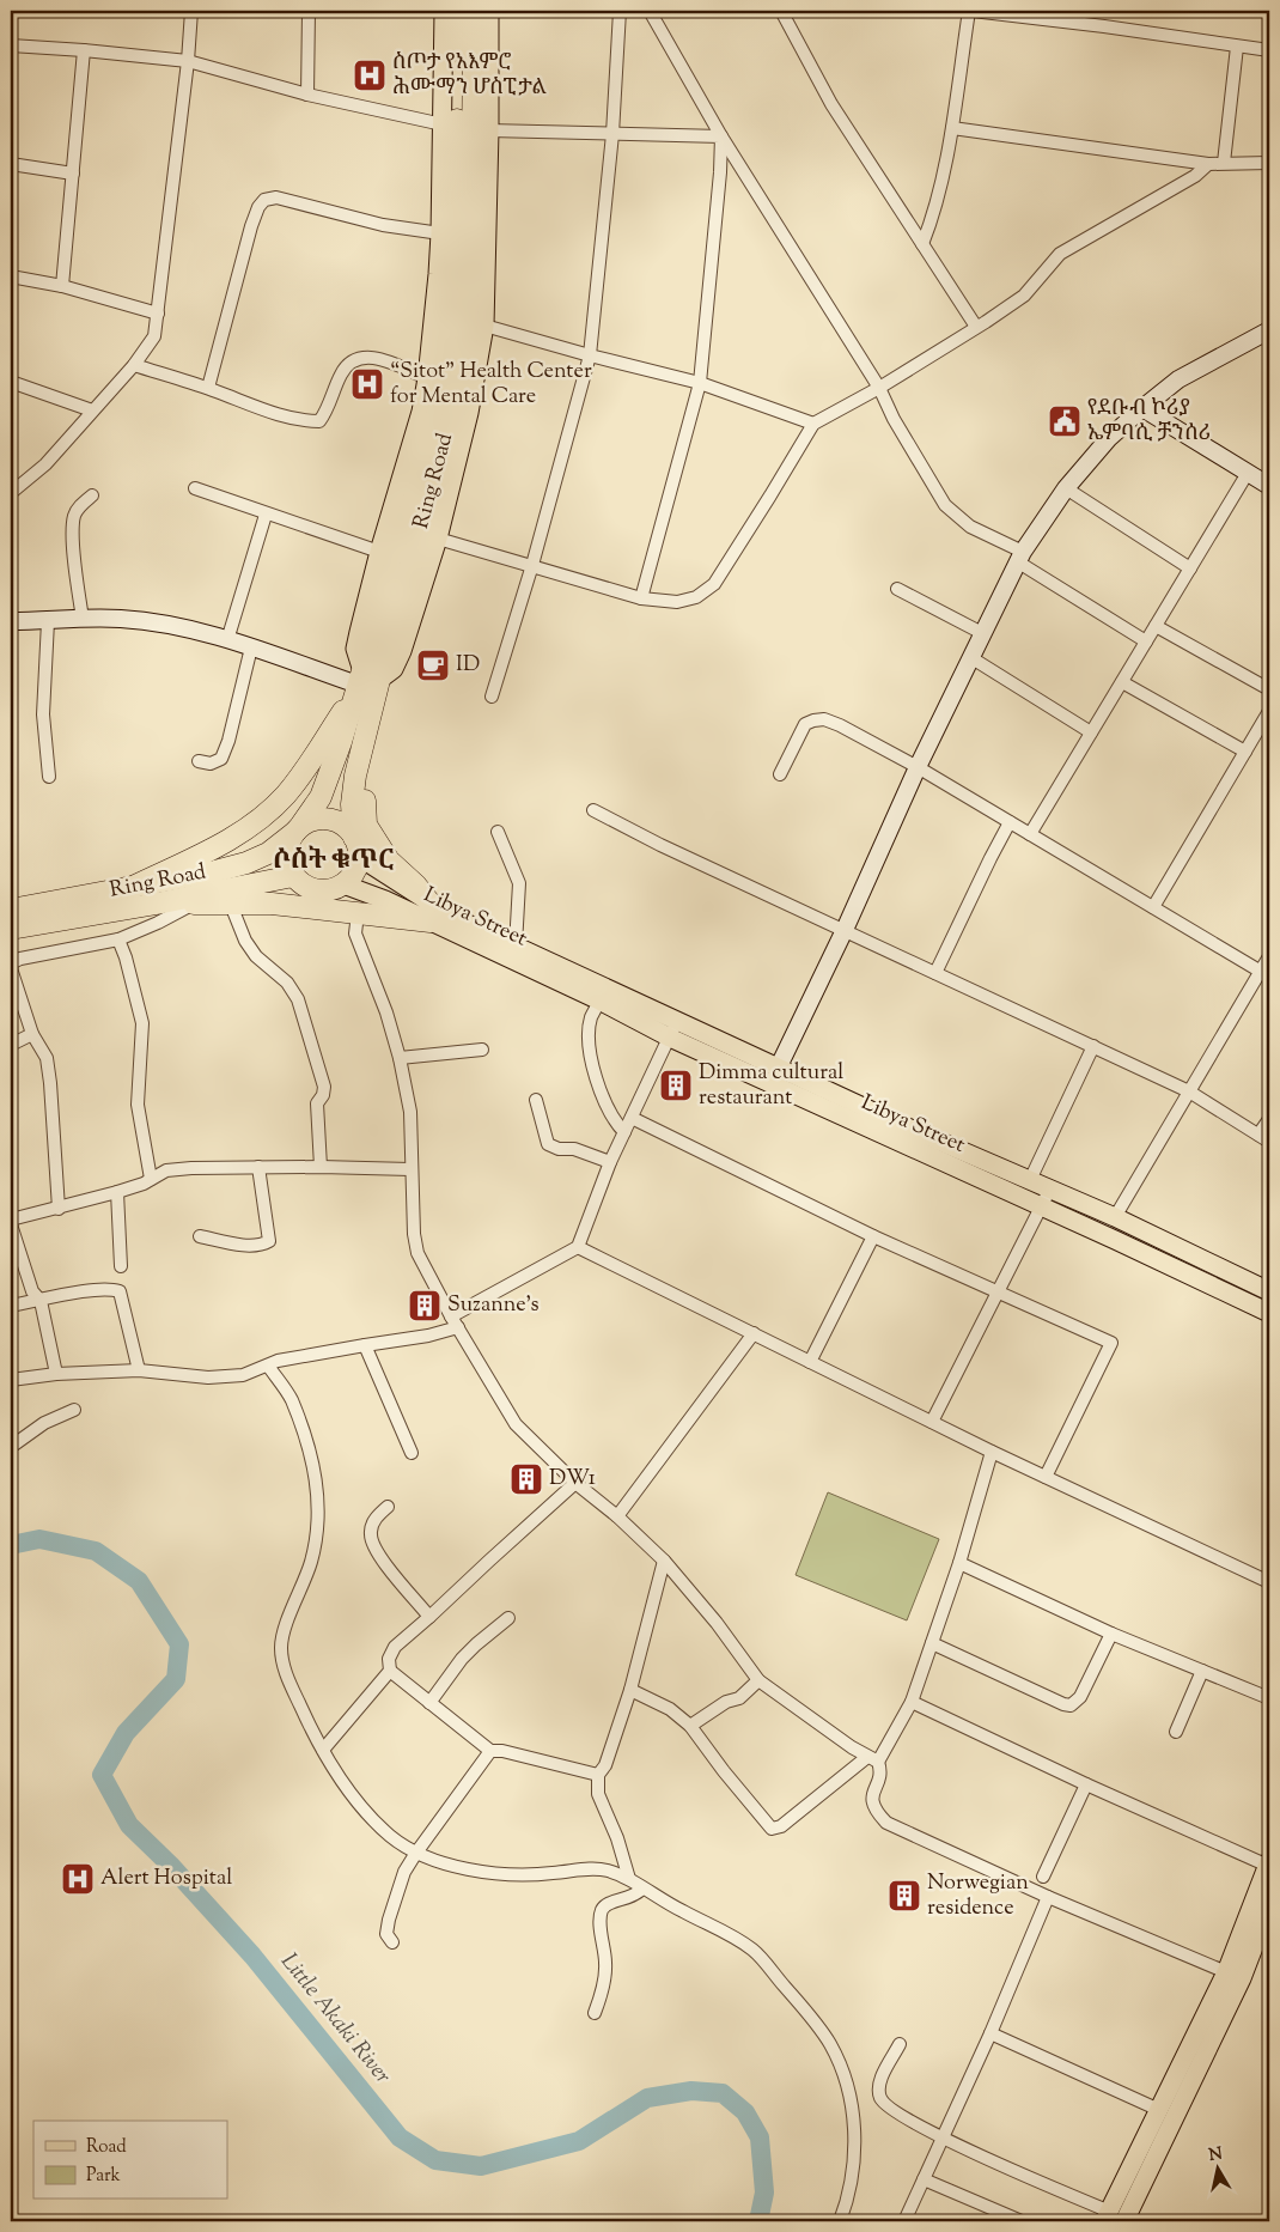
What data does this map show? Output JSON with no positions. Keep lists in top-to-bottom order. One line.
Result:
{"streets":{"highway":["Ring Road"],"main road":["Libya Street"]},"crossings":[["Ring Road","Libya Street"]],"districts":["ሶስት ቁጥር"],"water":["Little Akaki River"],"places":{"hospital":["ስጦታ የአእምሮ ሕሙማን ሆስፒታል","“Sitot” Health Center for Mental Care","Alert Hospital"],"public building":["የደቡብ ኮሪያ ኤምባሲ ቻንሰሪ"],"cafe":["ID"],"building":["Dimma cultural restaurant","Suzanne's","DW1","Norwegian residence"]},"legend":["Road","Park"],"north":"top"}
